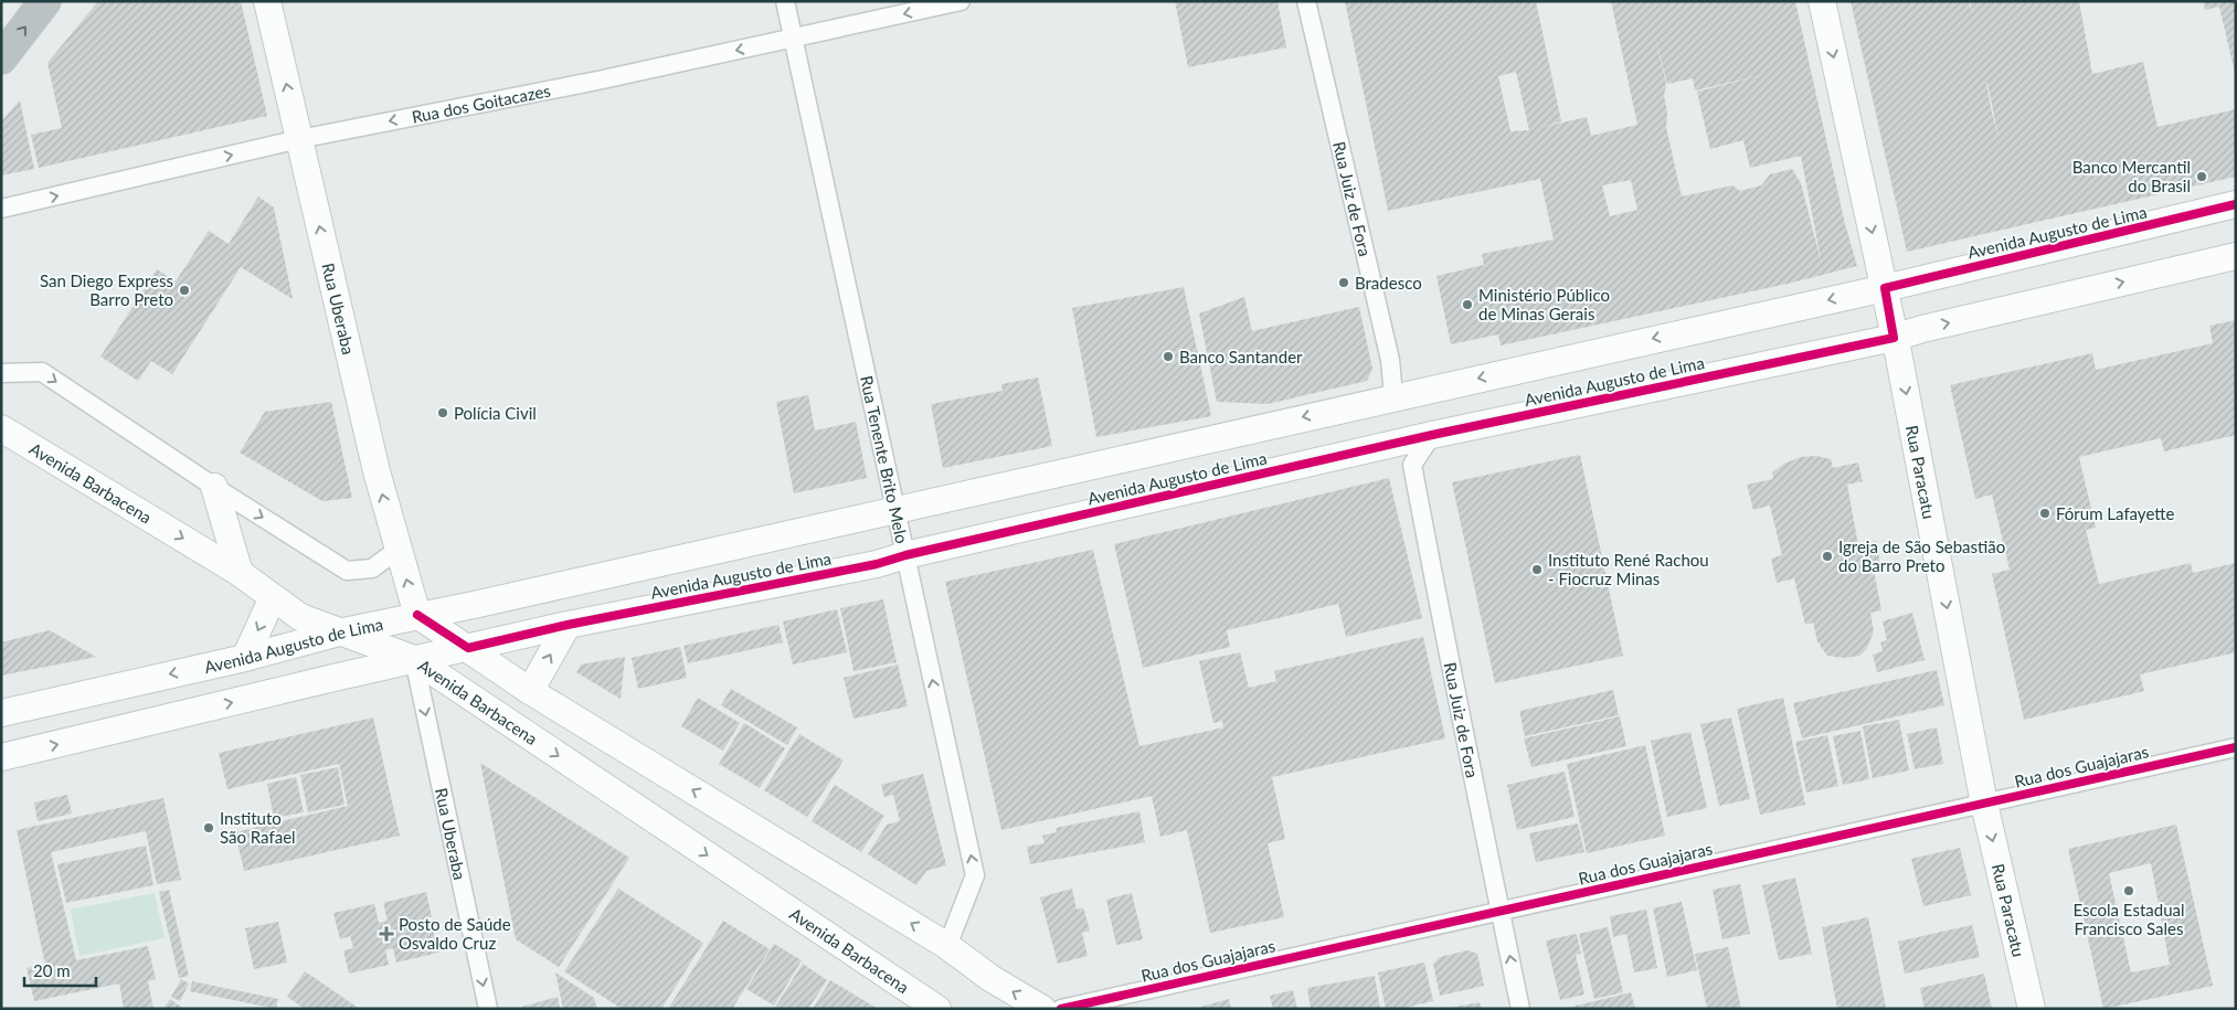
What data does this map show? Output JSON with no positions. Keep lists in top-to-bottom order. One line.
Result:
{"streets":{"main road":["Avenida Augusto de Lima","Rua Uberaba","Rua Paracatu","Avenida Barbacena"],"street":["Rua dos Goitacazes","Rua Juiz de Fora","Rua Tenente Brito Melo","Rua dos Guajajaras"]},"crossings":[["Rua dos Goitacazes","Rua Uberaba"],["Rua dos Goitacazes","Rua Tenente Brito Melo"],["Rua Juiz de Fora","Avenida Augusto de Lima"],["Rua Juiz de Fora","Rua dos Guajajaras"],["Avenida Augusto de Lima","Rua Uberaba"],["Avenida Augusto de Lima","Rua Tenente Brito Melo"],["Avenida Augusto de Lima","Rua Paracatu"],["Avenida Augusto de Lima","Avenida Barbacena"],["Rua Uberaba","Avenida Barbacena"],["Rua Paracatu","Rua dos Guajajaras"]],"one_way":["Rua Tenente Brito Melo","Rua Paracatu"],"places":{"other":["Banco Mercantil do Brasil","Bradesco","San Diego Express Barro Preto","Ministério Público de Minas Gerais","Banco Santander","Polícia Civil","Fórum Lafayette","Igreja de São Sebastião do Barro Preto","Instituto René Rachou - Fiocruz Minas","Instituto São Rafael","Escola Estadual Francisco Sales"],"health":["Posto de Saúde Osvaldo Cruz"]},"scale_bar":"20 m"}
